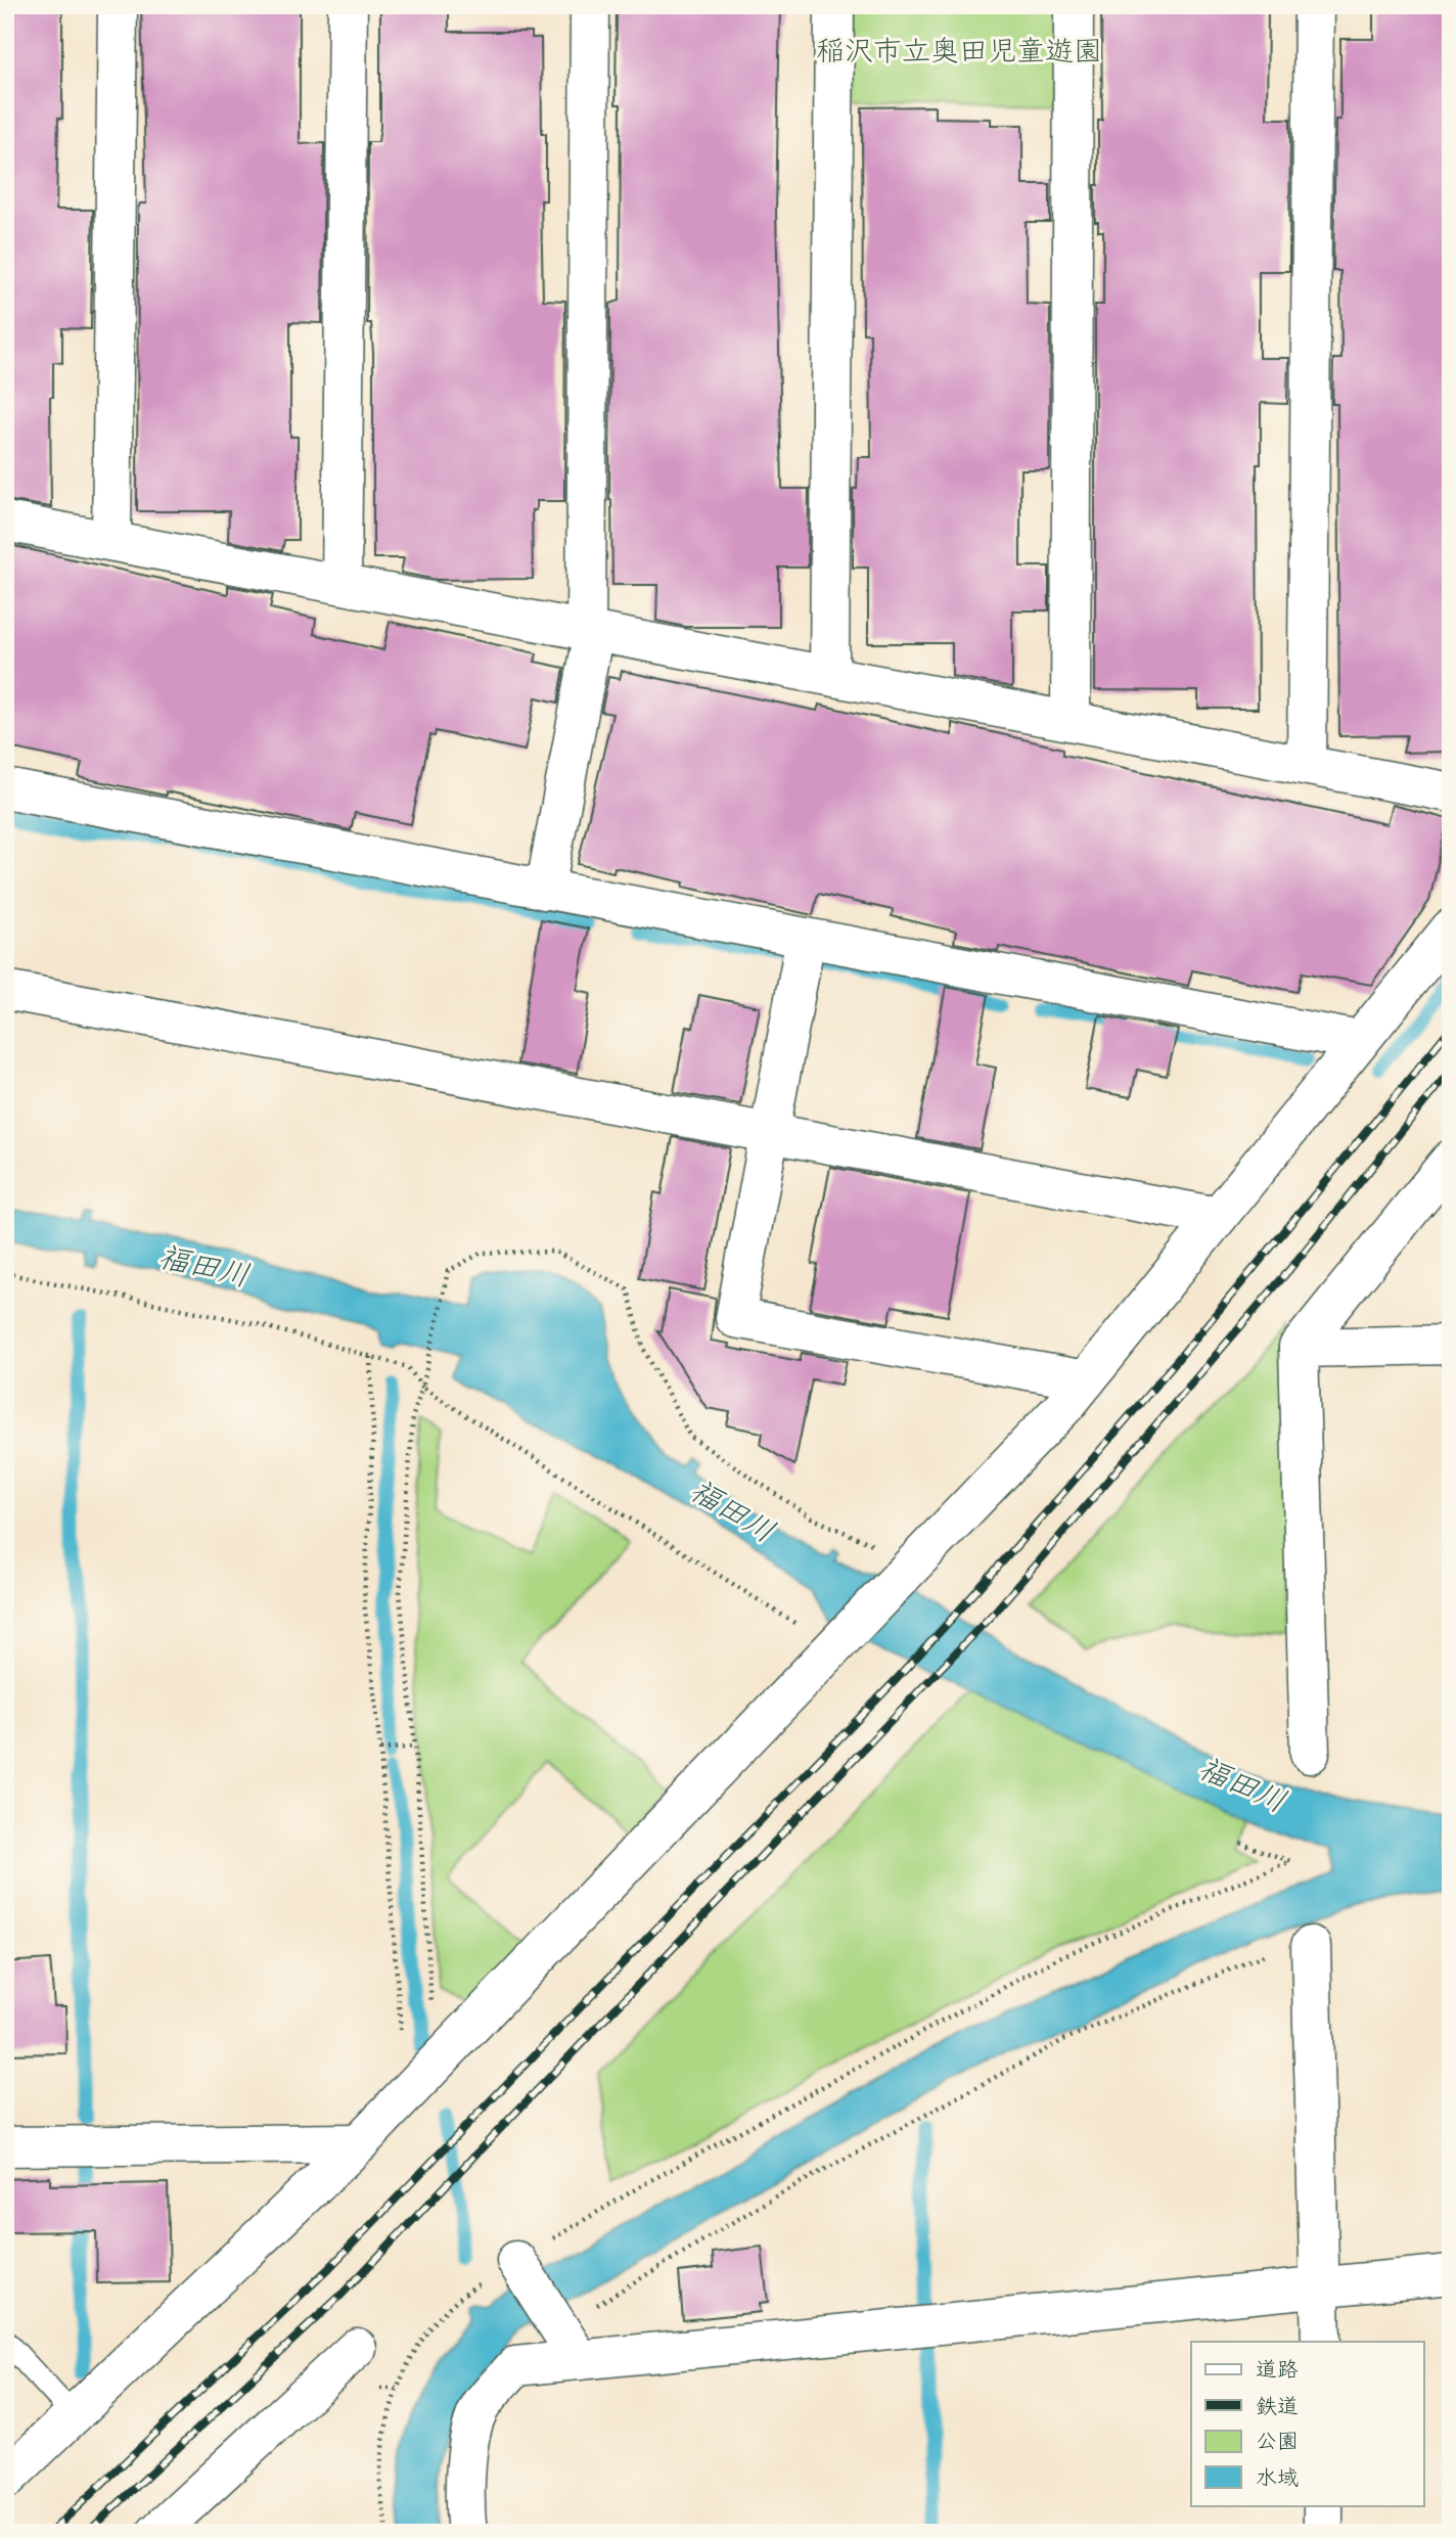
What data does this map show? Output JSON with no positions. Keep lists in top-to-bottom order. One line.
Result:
{"water":["福田川"],"parks":["稲沢市立奥田児童遊園"],"legend":["道路","鉄道","公園","水域"]}
